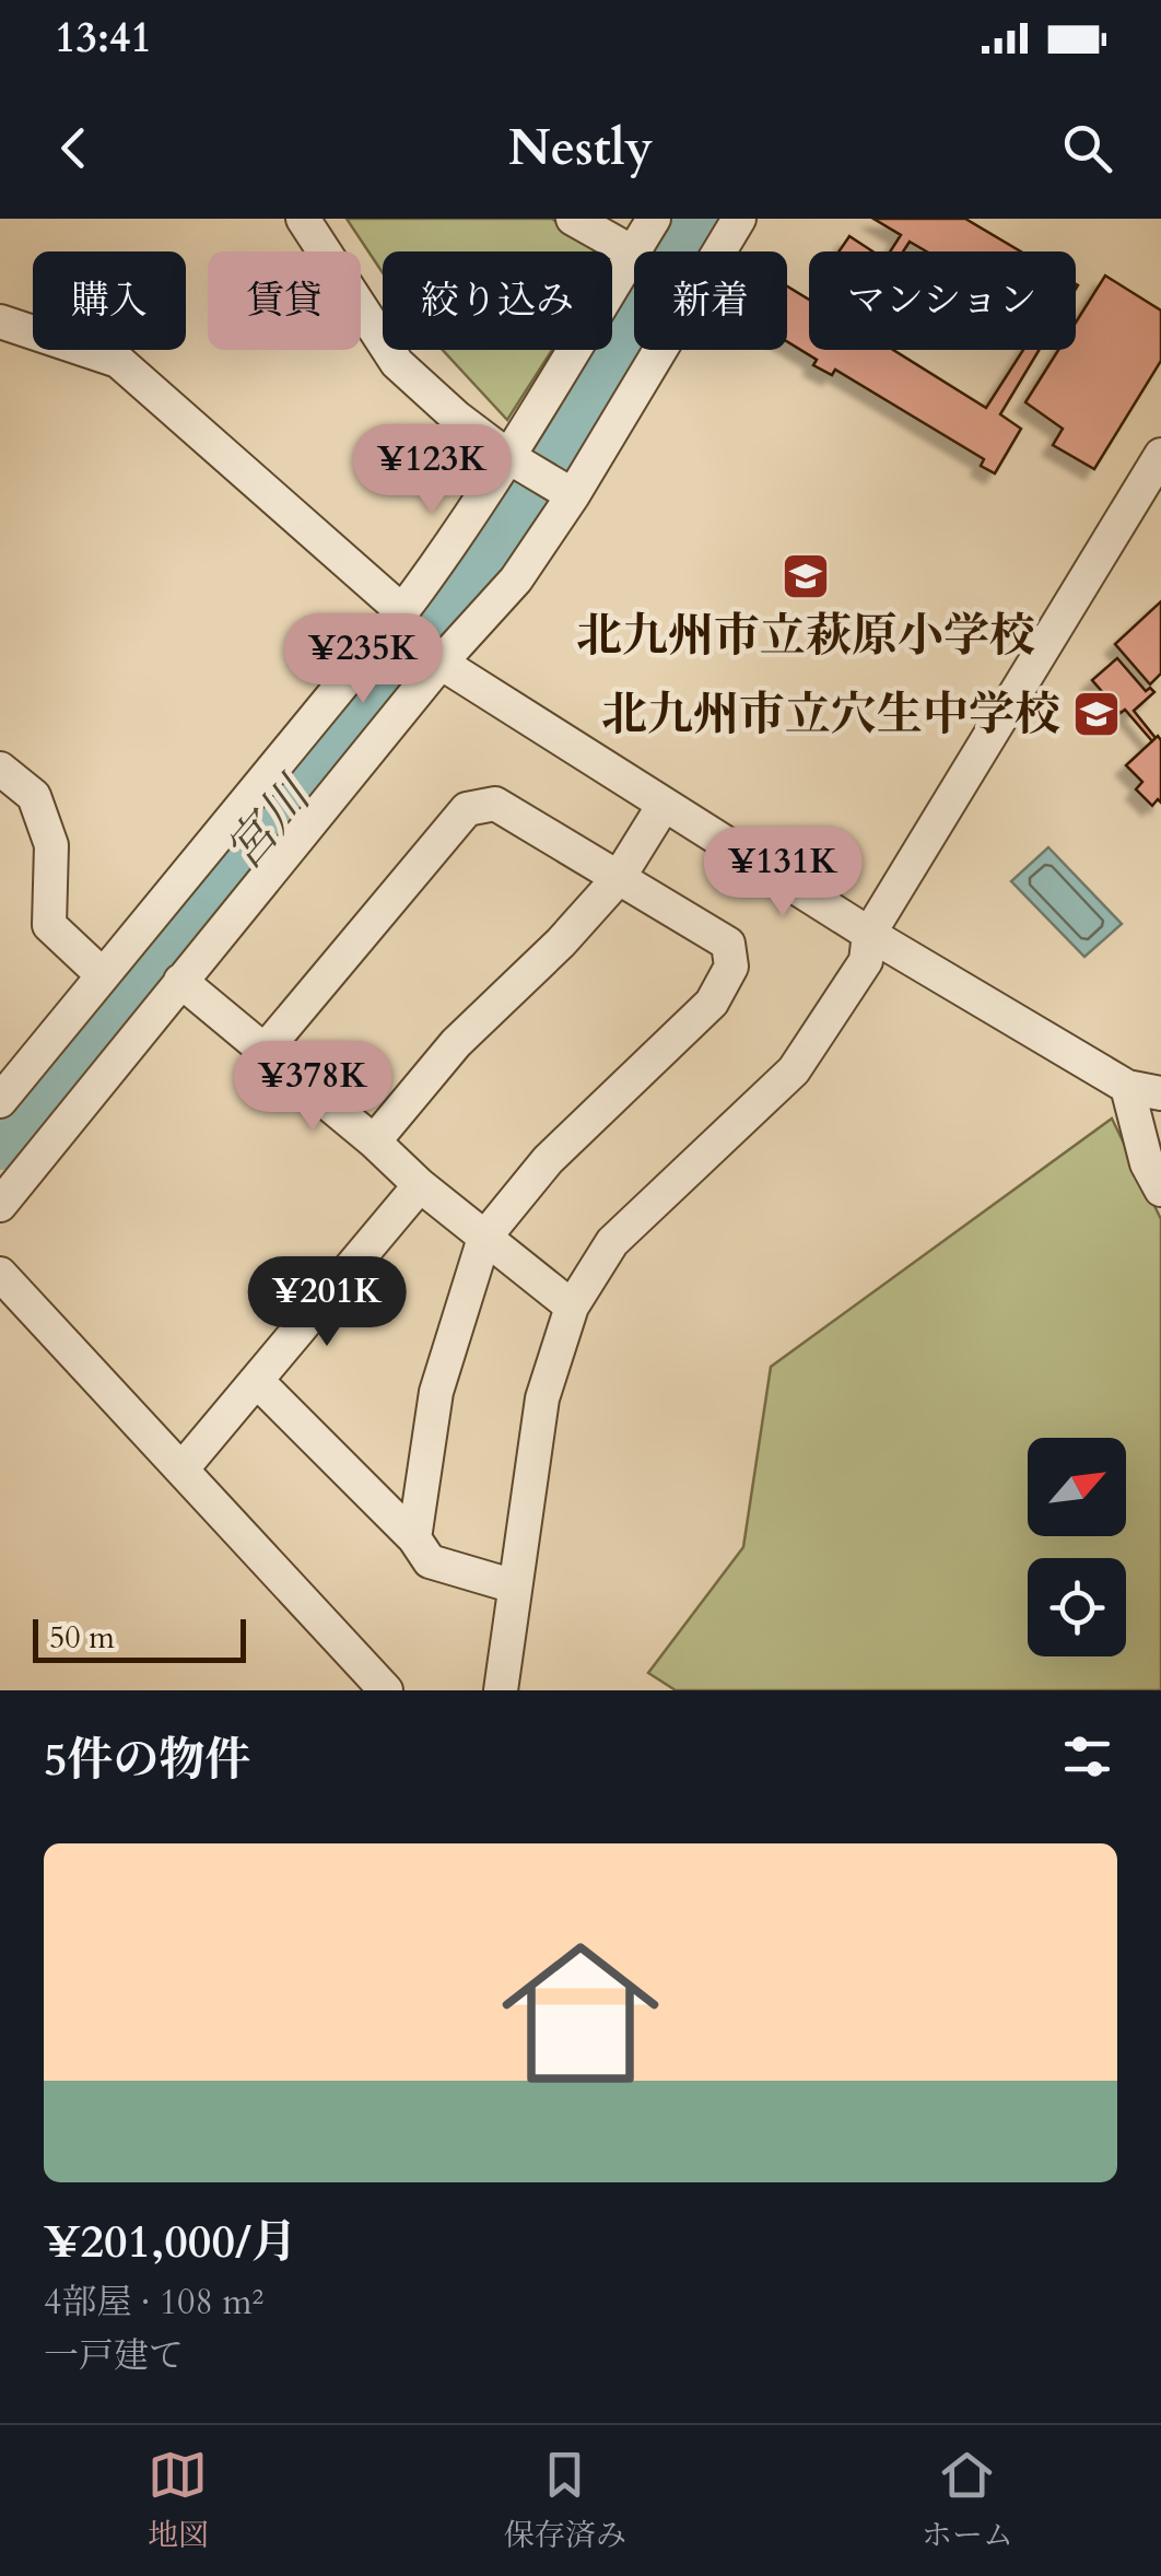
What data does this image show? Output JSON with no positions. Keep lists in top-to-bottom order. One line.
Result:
{"water":["宮川"],"places":{"school or university":["北九州市立萩原小学校","北九州市立穴生中学校"]},"scale_bar":"50 m","north":"top right","page":{"status":"13:41","header":"Nestly","chip":["購入","賃貸","絞り込み","新着","マンション"],"price":["¥123K","¥235K","¥131K","¥378K","¥201K"],"scale":"50 m","heading":"5件の物件","list":[{"name":"¥201,000/月","note":"4部屋 · 108 m² · 一戸建て"}],"tabs":["地図","保存済み","ホーム"]}}
